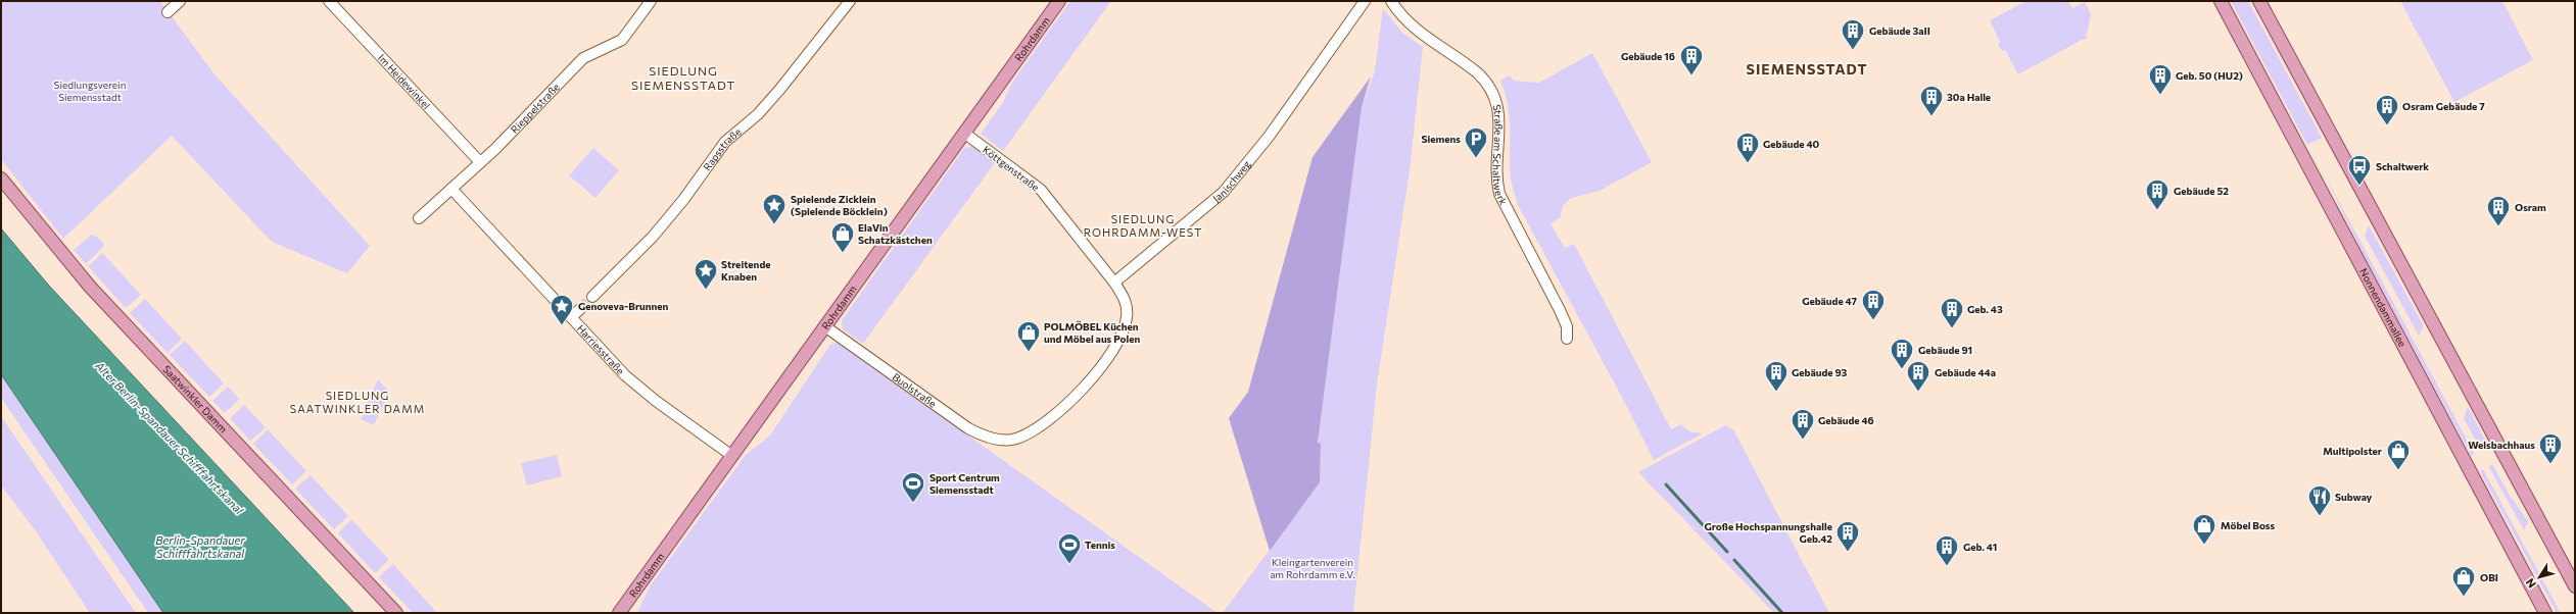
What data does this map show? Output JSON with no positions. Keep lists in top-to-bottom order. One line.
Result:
{"streets":{"main road":["Rohrdamm","Nonnendammallee","Saatwinkler Damm"],"street":["Im Heidewinkel","Rieppelstraße","Rapsstraße","Straße am Schaltwerk","Köttgenstraße","Janischweg","Harriesstraße","Buolstraße"]},"crossings":[["Rohrdamm","Köttgenstraße"],["Rohrdamm","Harriesstraße"],["Rohrdamm","Buolstraße"],["Im Heidewinkel","Rieppelstraße"],["Rieppelstraße","Harriesstraße"],["Köttgenstraße","Janischweg"],["Köttgenstraße","Buolstraße"],["Janischweg","Buolstraße"]],"districts":["SIEMENSSTADT","SIEDLUNG SIEMENSSTADT","SIEDLUNG ROHRDAMM-WEST","SIEDLUNG SAATWINKLER DAMM"],"water":["Alter Berlin-Spandauer Schifffahrtskanal","Berlin-Spandauer Schifffahrtskanal"],"parks":["Siedlungsverein Siemensstadt","Kleingartenverein am Rohrdamm e.V."],"places":{"building":["Gebäude 3aII","Gebäude 16","Geb. 50 (HU2)","30a Halle","Osram Gebäude 7","Gebäude 40","Gebäude 52","Osram","Gebäude 47","Geb. 43","Gebäude 91","Gebäude 93","Gebäude 44a","Gebäude 46","Welsbachhaus","Große Hochspannungshalle Geb.42","Geb. 41"],"parking":["Siemens"],"bus stop":["Schaltwerk"],"place":["Spielende Zicklein (Spielende Böcklein)","Streitende Knaben","Genoveva-Brunnen"],"shop":["ElaVin Schatzkästchen","POLMÖBEL Küchen und Möbel aus Polen","Multipolster","Möbel Boss","OBI"],"sports":["Sport Centrum Siemensstadt","Tennis"],"restaurant":["Subway"]},"north":"bottom left"}
